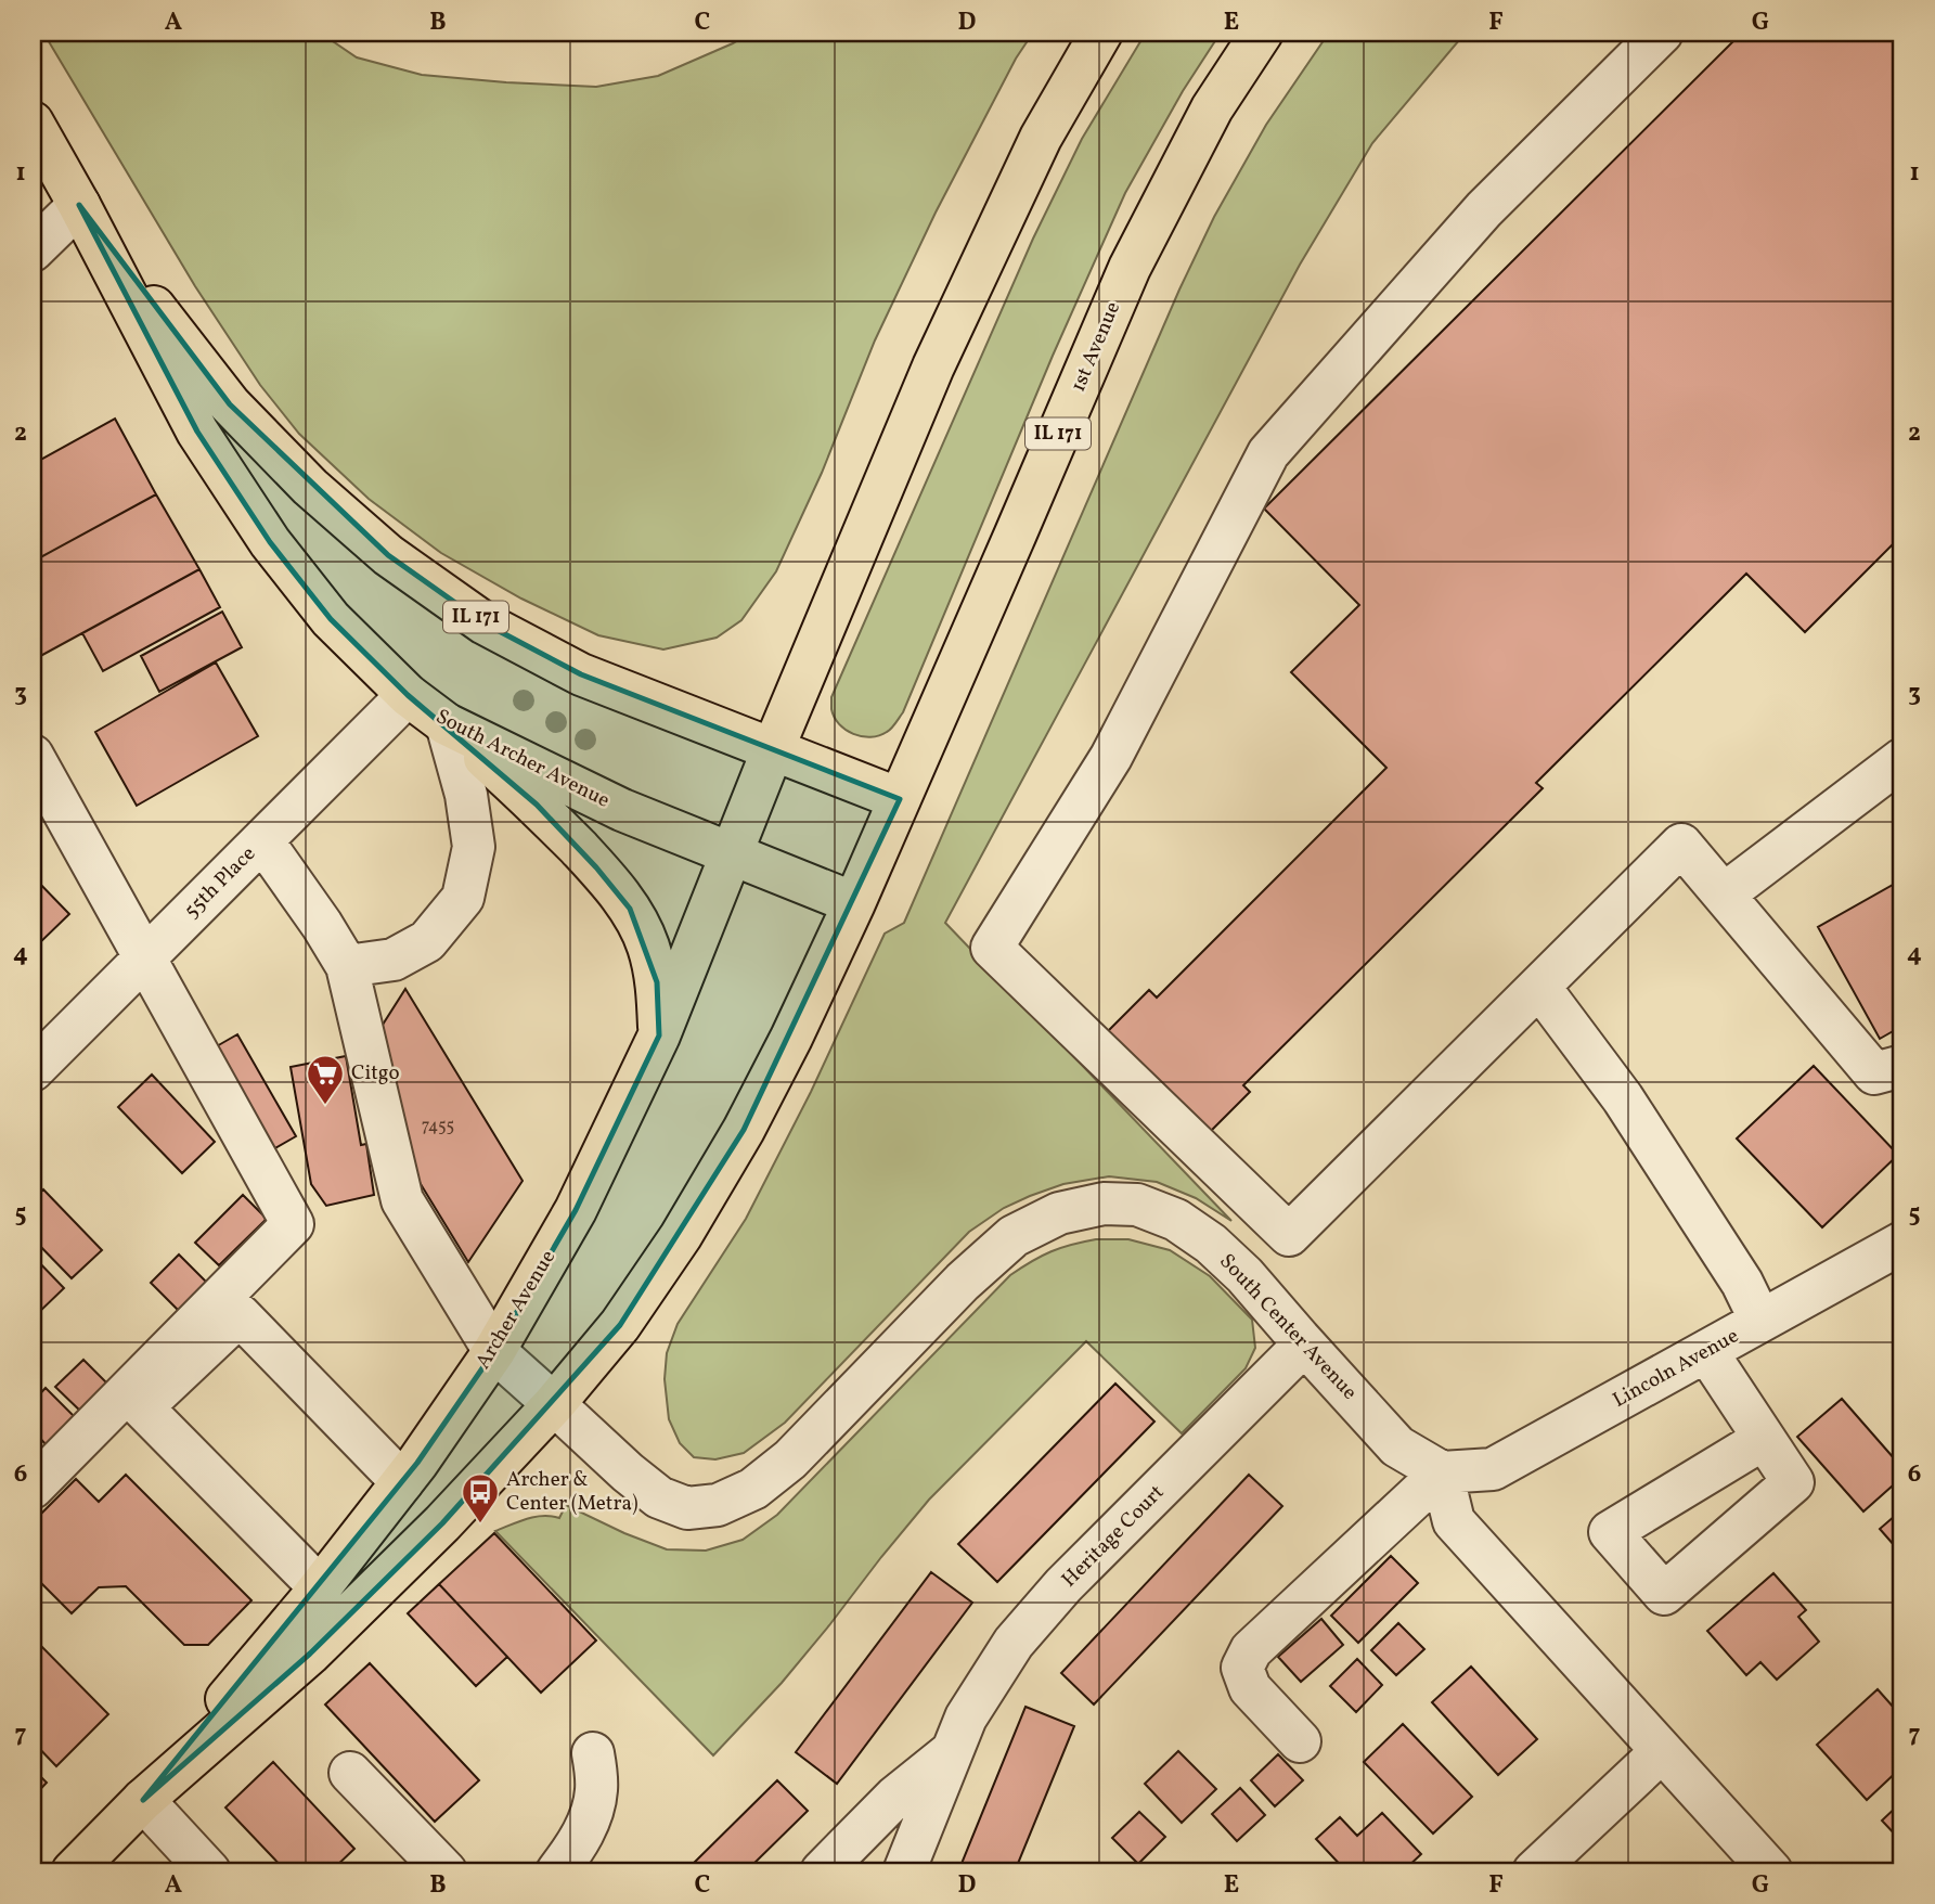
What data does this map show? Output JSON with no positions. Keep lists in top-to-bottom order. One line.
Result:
{"streets":{"main road":["1st Avenue","IL 171","South Archer Avenue","Archer Avenue"],"street":["55th Place","South Center Avenue","Lincoln Avenue","Heritage Court"]},"crossings":[["1st Avenue","IL 171"],["1st Avenue","South Archer Avenue"],["IL 171","South Archer Avenue"],["IL 171","Archer Avenue"],["South Archer Avenue","55th Place"],["South Archer Avenue","Archer Avenue"],["55th Place","South Center Avenue"],["Archer Avenue","South Center Avenue"],["South Center Avenue","Lincoln Avenue"],["South Center Avenue","Heritage Court"]],"places":{"supermarket":["Citgo"],"bus stop":["Archer & Center (Metra)"]},"house_numbers":["7455"],"grid":{"columns":["A","B","C","D","E","F","G"],"rows":["1","2","3","4","5","6","7"]}}
